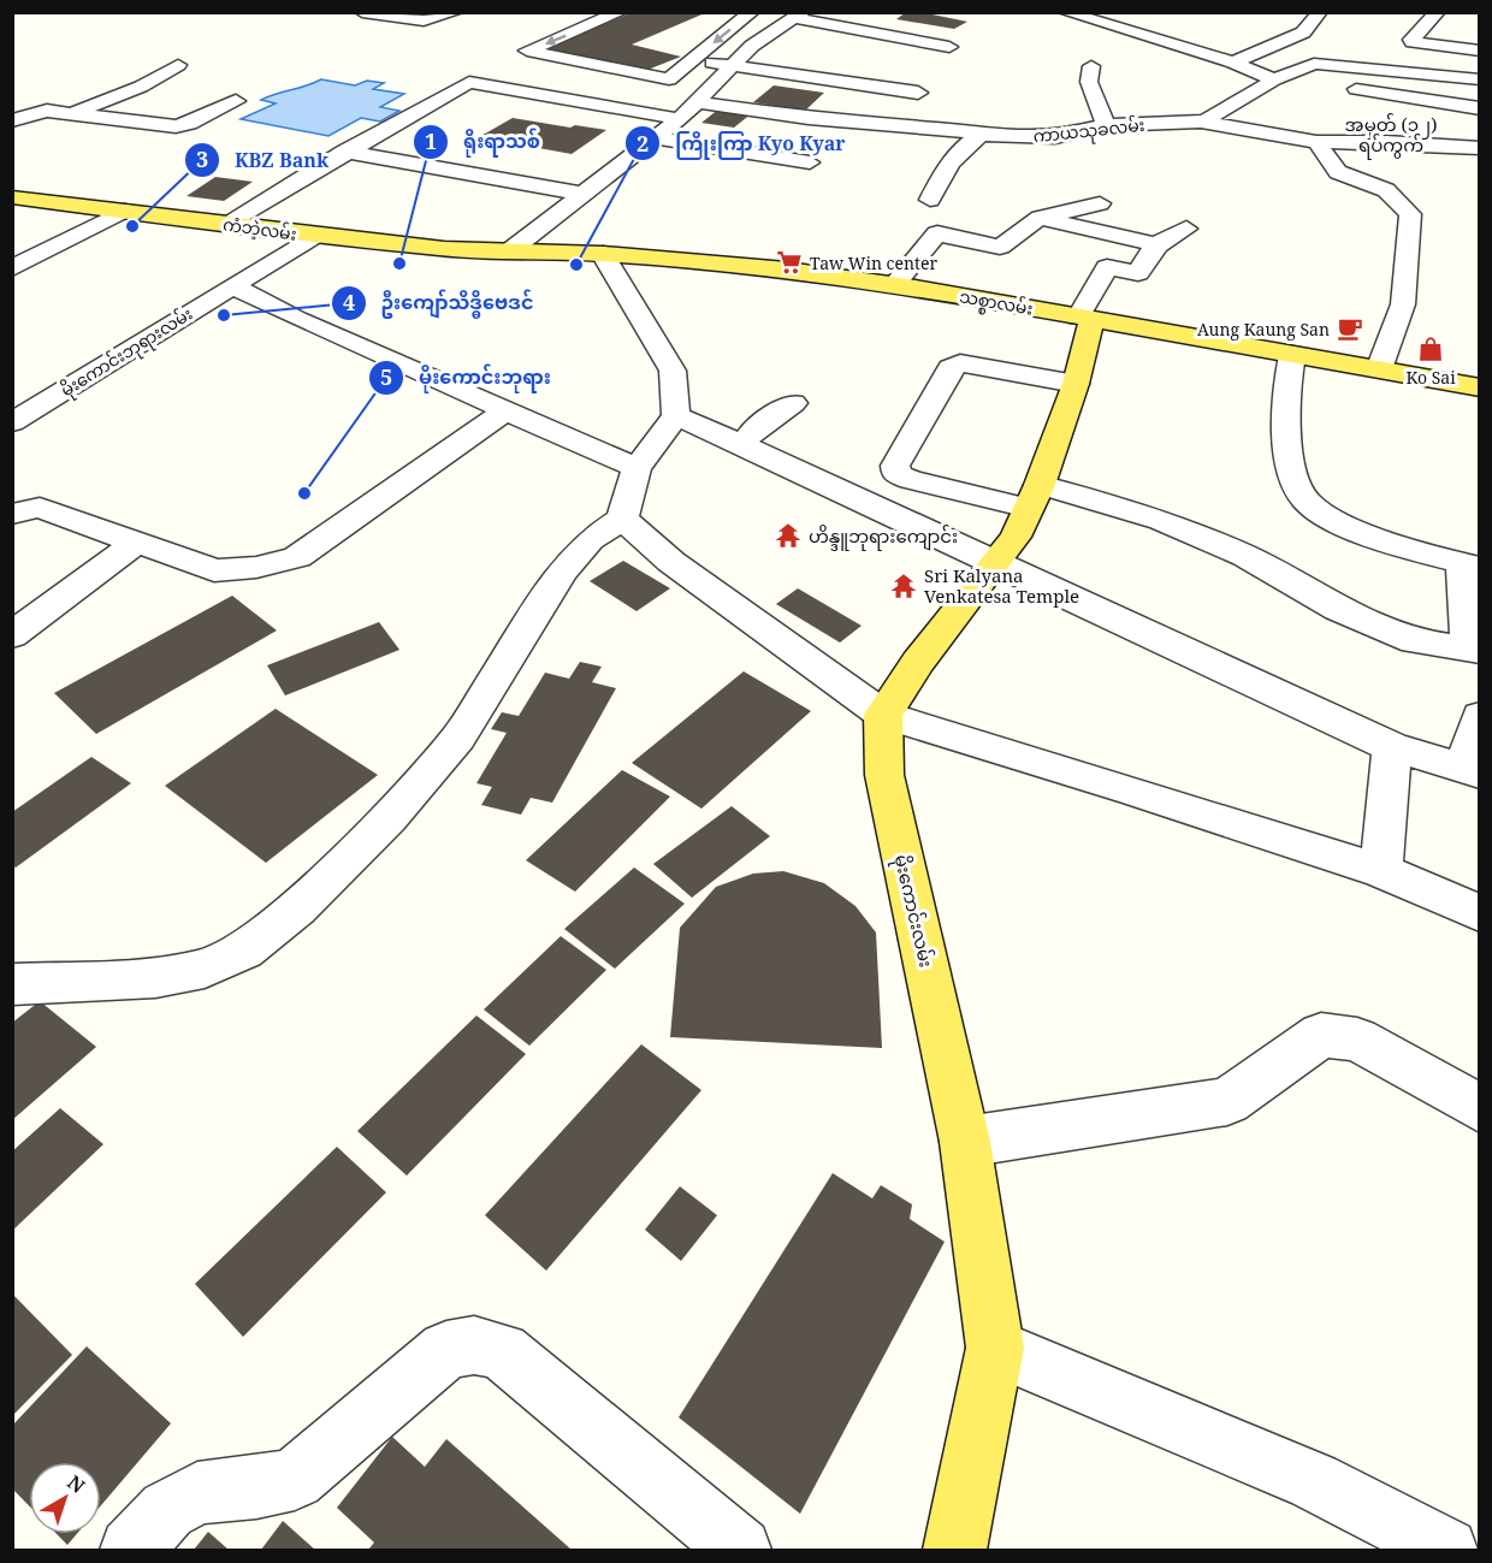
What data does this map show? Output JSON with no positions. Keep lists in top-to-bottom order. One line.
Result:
{"streets":{"main road":["ကံဘဲ့လမ်း","သစ္စာလမ်း","မိုးကောင်းလမ်း"],"street":["ကာယသုခလမ်း","မိုးကောင်းဘုရားလမ်း"]},"crossings":[["ကံဘဲ့လမ်း","သစ္စာလမ်း"],["ကံဘဲ့လမ်း","မိုးကောင်းဘုရားလမ်း"]],"districts":["အမှတ် (၁၂) ရပ်ကွက်"],"places":{"other":["KBZ Bank","ရိုးရာသစ်","ကြိုးကြာ Kyo Kyar","ဦးကျော်သိဒ္ဓိဗေဒင်","မိုးကောင်းဘုရား"],"supermarket":["Taw Win center"],"cafe":["Aung Kaung San"],"shop":["Ko Sai"],"temple":["ဟိန္ဒူဘုရားကျောင်း","Sri Kalyana Venkatesa Temple"]},"north":"top right"}
